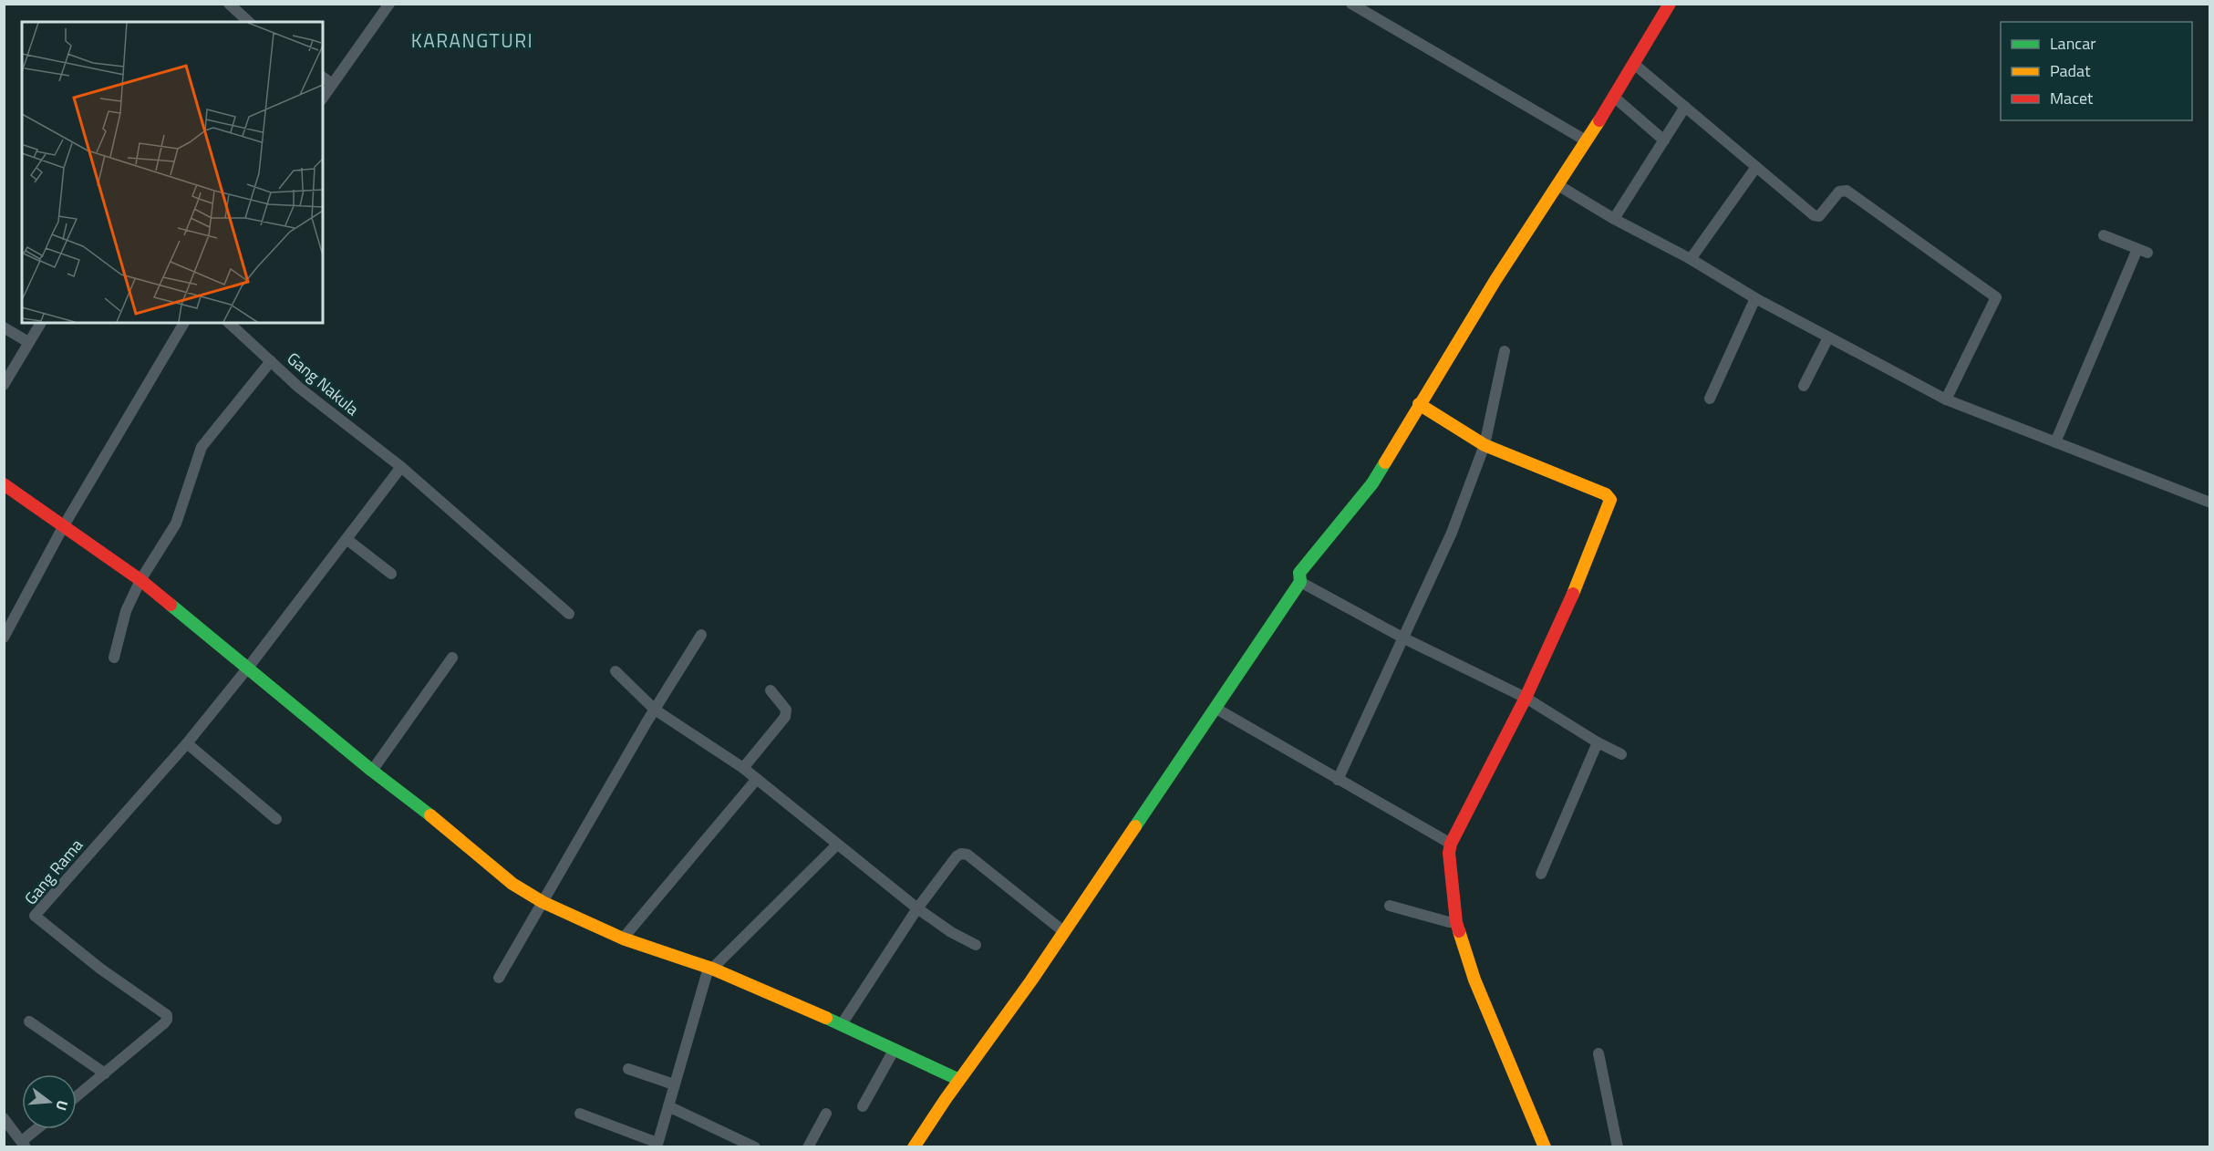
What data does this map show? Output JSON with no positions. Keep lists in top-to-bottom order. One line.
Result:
{"streets":{"street":["Gang Nakula","Gang Rama"]},"crossings":[["Gang Nakula","Gang Rama"]],"districts":["KARANGTURI"],"legend":["Lancar","Padat","Macet"],"north":"right"}
